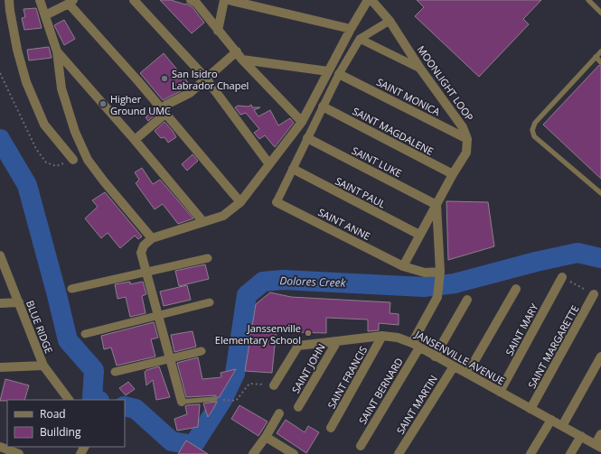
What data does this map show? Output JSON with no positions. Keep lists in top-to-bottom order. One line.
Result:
{"streets":{"street":["MOONLIGHT LOOP","SAINT MONICA","SAINT MAGDALENE","SAINT LUKE","SAINT PAUL","SAINT ANNE","BLUE RIDGE","SAINT MARY","SAINT MARGARETTE","JANSENVILLE AVENUE","SAINT JOHN","SAINT FRANCIS","SAINT BERNARD","SAINT MARTIN"]},"crossings":[["MOONLIGHT LOOP","SAINT MONICA"],["SAINT MARY","JANSENVILLE AVENUE"],["SAINT MARGARETTE","JANSENVILLE AVENUE"],["JANSENVILLE AVENUE","SAINT JOHN"],["JANSENVILLE AVENUE","SAINT FRANCIS"],["JANSENVILLE AVENUE","SAINT BERNARD"],["JANSENVILLE AVENUE","SAINT MARTIN"]],"water":["Dolores Creek"],"places":["San Isidro Labrador Chapel","Higher Ground UMC","Janssenville Elementary School"],"legend":["Road","Building"]}
